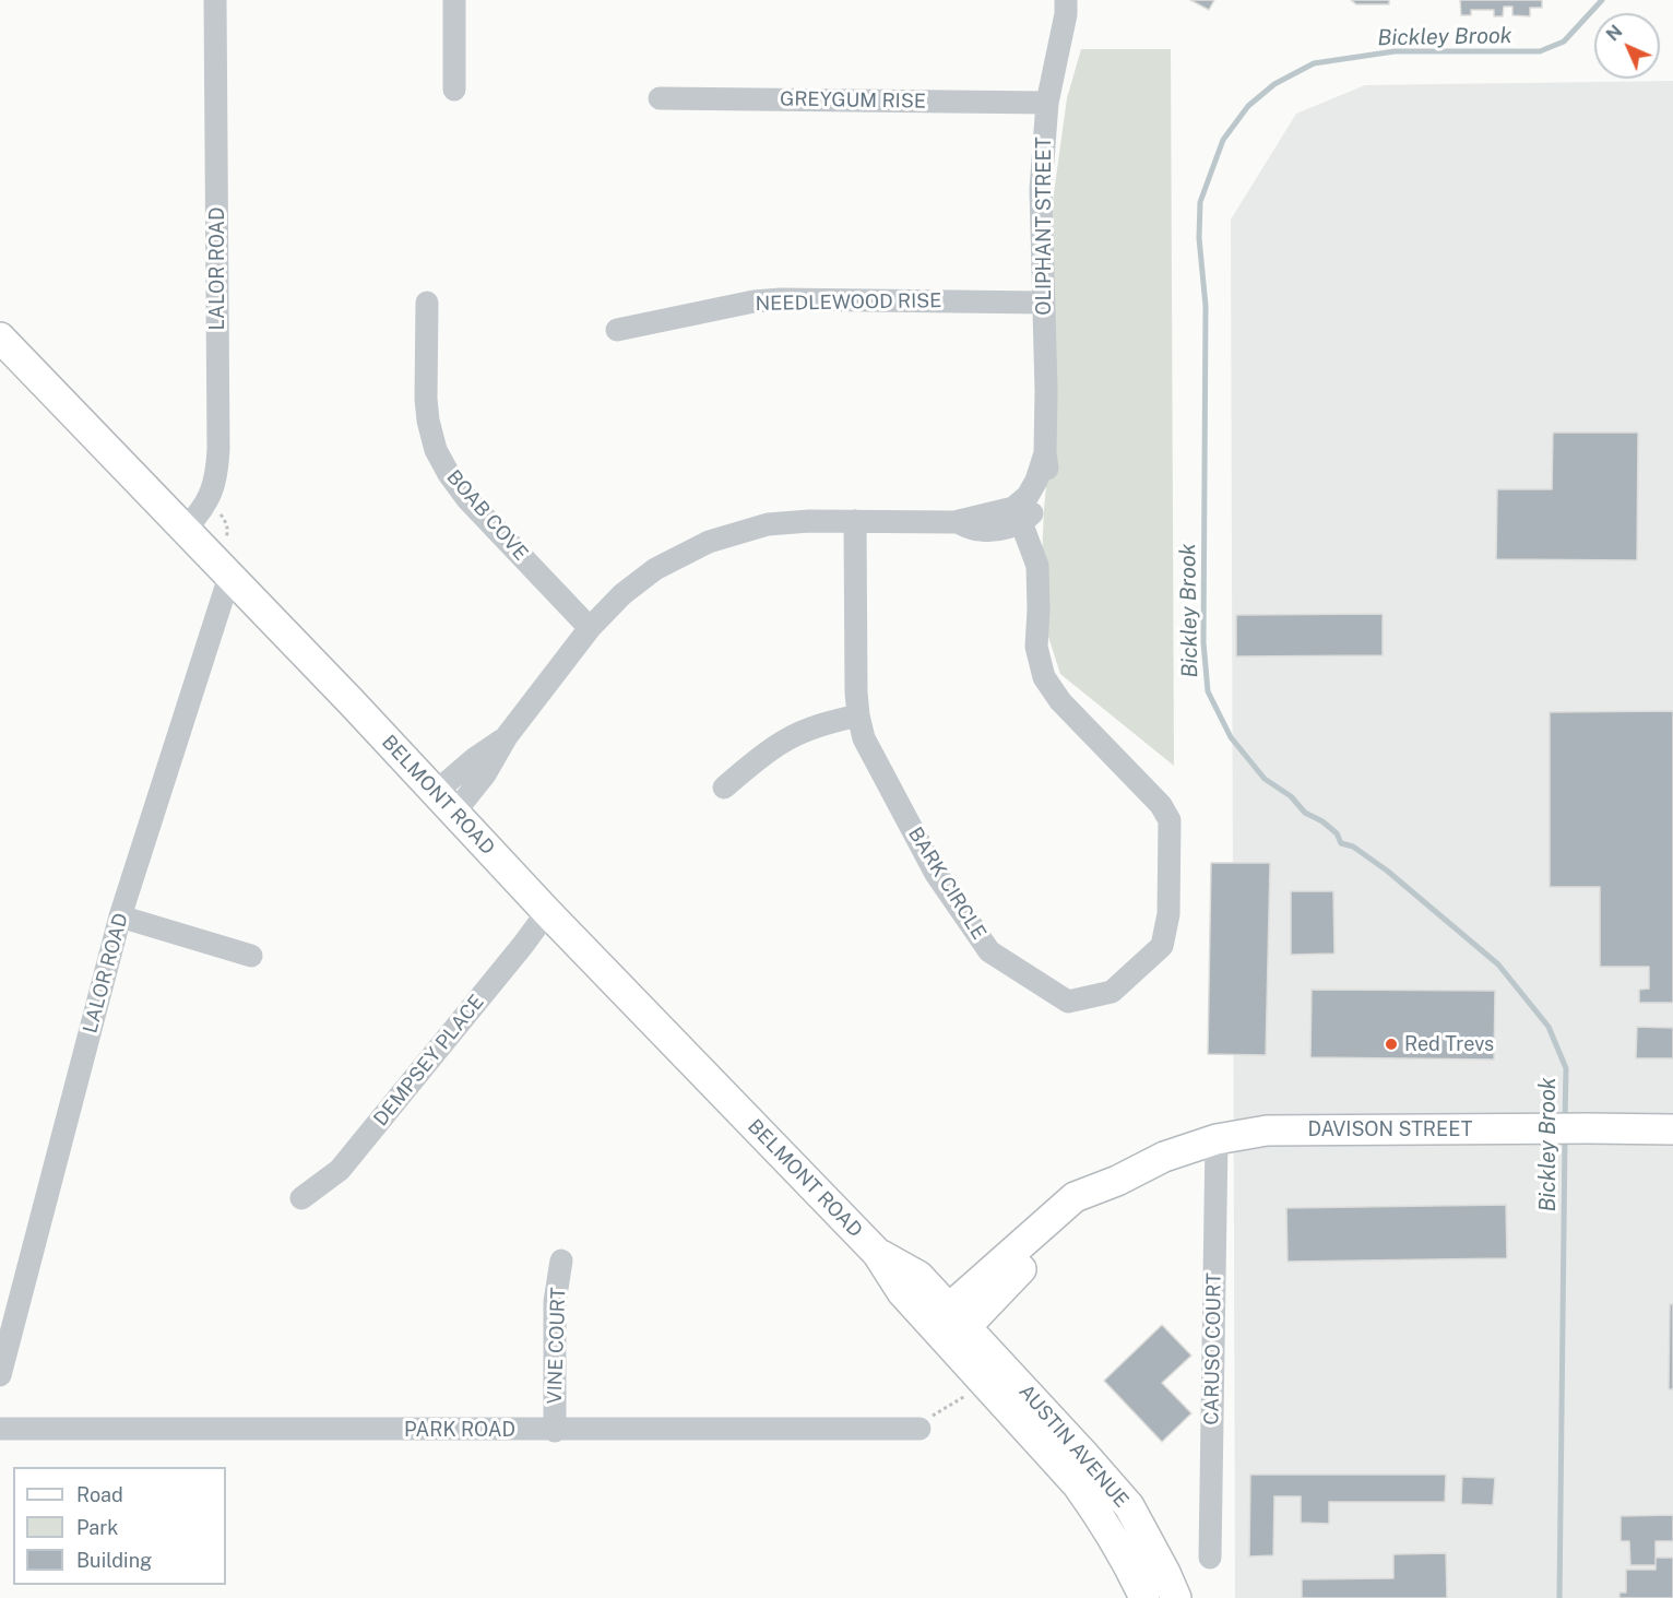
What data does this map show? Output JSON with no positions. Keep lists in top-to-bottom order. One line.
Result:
{"streets":{"main road":["BELMONT ROAD","DAVISON STREET","AUSTIN AVENUE"],"street":["GREYGUM RISE","OLIPHANT STREET","LALOR ROAD","NEEDLEWOOD RISE","BOAB COVE","BARK CIRCLE","DEMPSEY PLACE","VINE COURT","CARUSO COURT","PARK ROAD"]},"crossings":[["GREYGUM RISE","OLIPHANT STREET"],["OLIPHANT STREET","NEEDLEWOOD RISE"],["OLIPHANT STREET","BARK CIRCLE"],["LALOR ROAD","BELMONT ROAD"],["BELMONT ROAD","DEMPSEY PLACE"],["BELMONT ROAD","DAVISON STREET"],["BELMONT ROAD","AUSTIN AVENUE"],["DAVISON STREET","CARUSO COURT"],["DAVISON STREET","AUSTIN AVENUE"],["VINE COURT","PARK ROAD"]],"water":["Bickley Brook"],"places":["Red Trevs"],"legend":["Road","Park","Building"],"north":"top left"}
